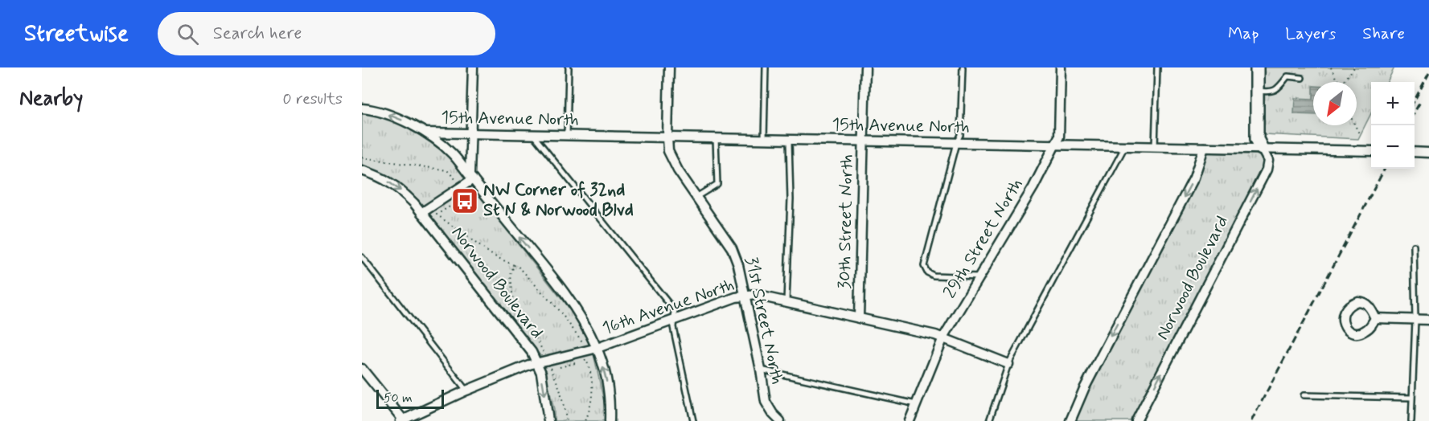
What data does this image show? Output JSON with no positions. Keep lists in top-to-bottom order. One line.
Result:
{"streets":{"street":["15th Avenue North","30th Street North","29th Street North","Norwood Boulevard","16th Avenue North","31st Street North"]},"crossings":[["15th Avenue North","30th Street North"],["15th Avenue North","29th Street North"],["15th Avenue North","Norwood Boulevard"],["15th Avenue North","31st Street North"],["30th Street North","16th Avenue North"],["29th Street North","16th Avenue North"],["Norwood Boulevard","16th Avenue North"],["16th Avenue North","31st Street North"]],"places":{"bus stop":["NW Corner of 32nd St N & Norwood Blvd"]},"scale_bar":"50 m","north":"bottom left","page":{"header":"Streetwise","search":"Search here","nav":["Map","Layers","Share"],"heading":["Nearby","0 results"],"map_buttons":["+","−"],"scale":"50 m"}}
